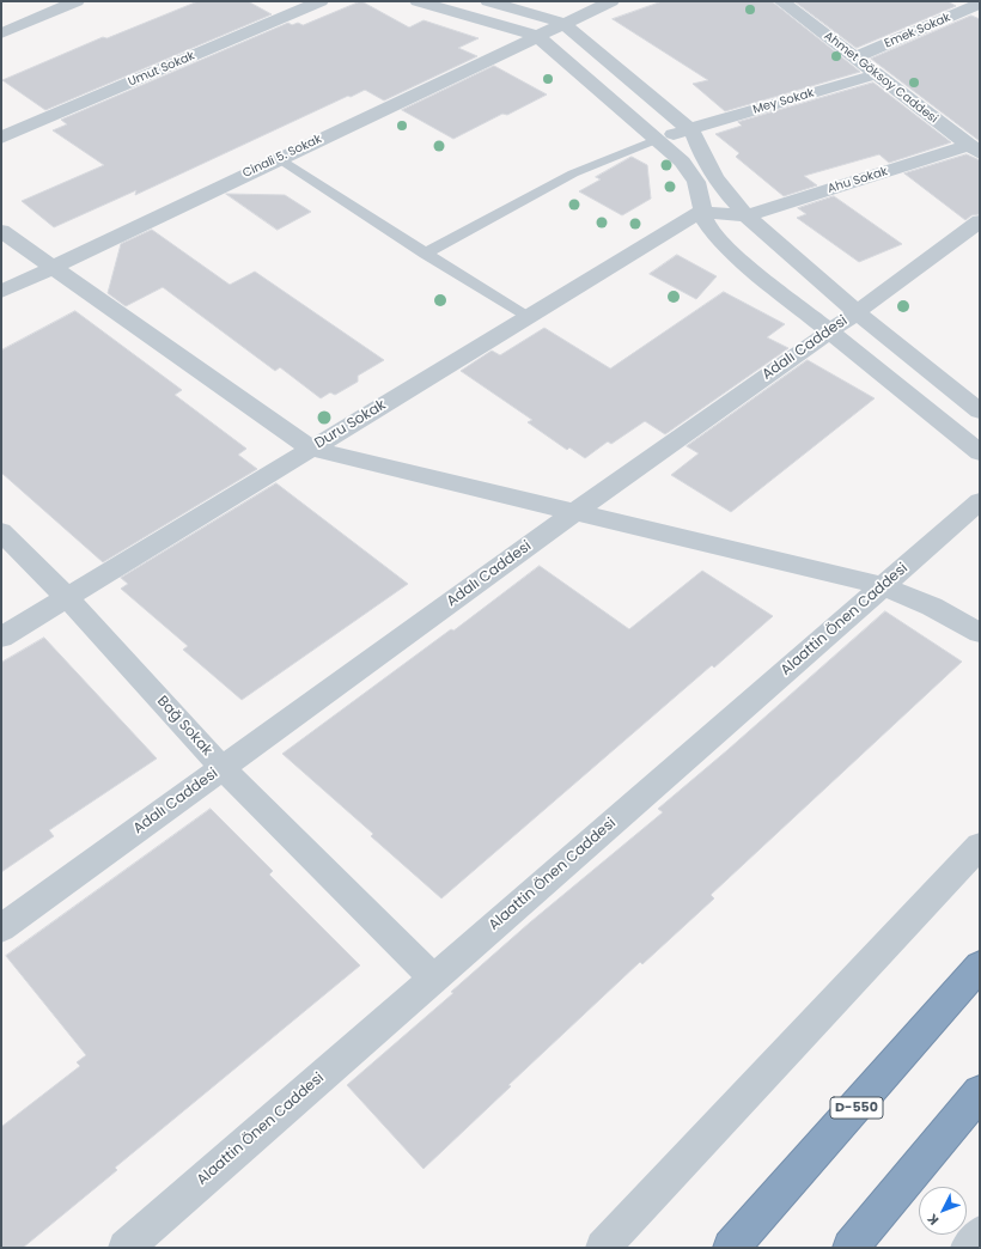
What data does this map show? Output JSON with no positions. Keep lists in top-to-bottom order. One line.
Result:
{"streets":{"highway":["D-550"],"street":["Emek Sokak","Umut Sokak","Ahmet Göksoy Caddesi","Mey Sokak","Cinali 5. Sokak","Ahu Sokak","Adalı Caddesi","Duru Sokak","Alaattin Önen Caddesi","Bağ Sokak"]},"crossings":[["Emek Sokak","Ahmet Göksoy Caddesi"],["Ahmet Göksoy Caddesi","Mey Sokak"],["Ahmet Göksoy Caddesi","Ahu Sokak"],["Adalı Caddesi","Bağ Sokak"],["Duru Sokak","Bağ Sokak"],["Alaattin Önen Caddesi","Bağ Sokak"]],"north":"bottom left"}
